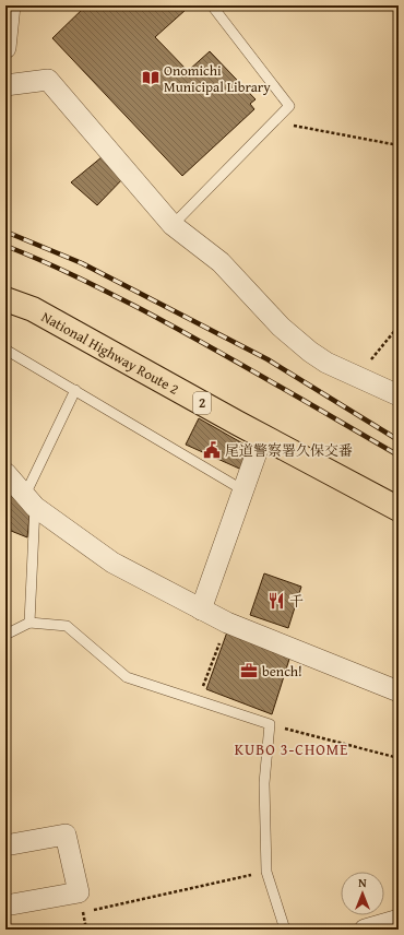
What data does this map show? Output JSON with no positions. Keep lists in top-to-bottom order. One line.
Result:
{"streets":{"highway":["National Highway Route 2","2"]},"districts":["KUBO 3-CHOME"],"places":{"library":["Onomichi Municipal Library"],"public building":["尾道警察署久保交番"],"restaurant":["千"],"office":["bench!"]},"north":"top"}
